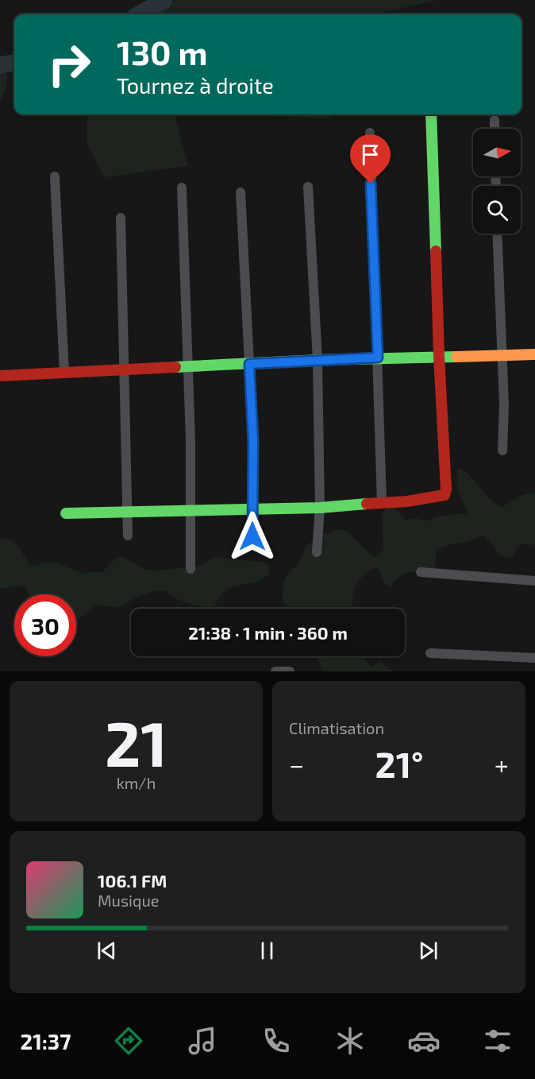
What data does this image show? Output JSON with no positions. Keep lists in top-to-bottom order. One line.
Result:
{"north":"right","page":{"turn":["130 m","Tournez à droite"],"limit":"30","trip":"21:38 · 1 min · 360 m","tile":[["21","km/h"],"Climatisation"],"heat":["−","21°","+"],"song":["106.1 FM","Musique"],"tabs":"21:37"}}
